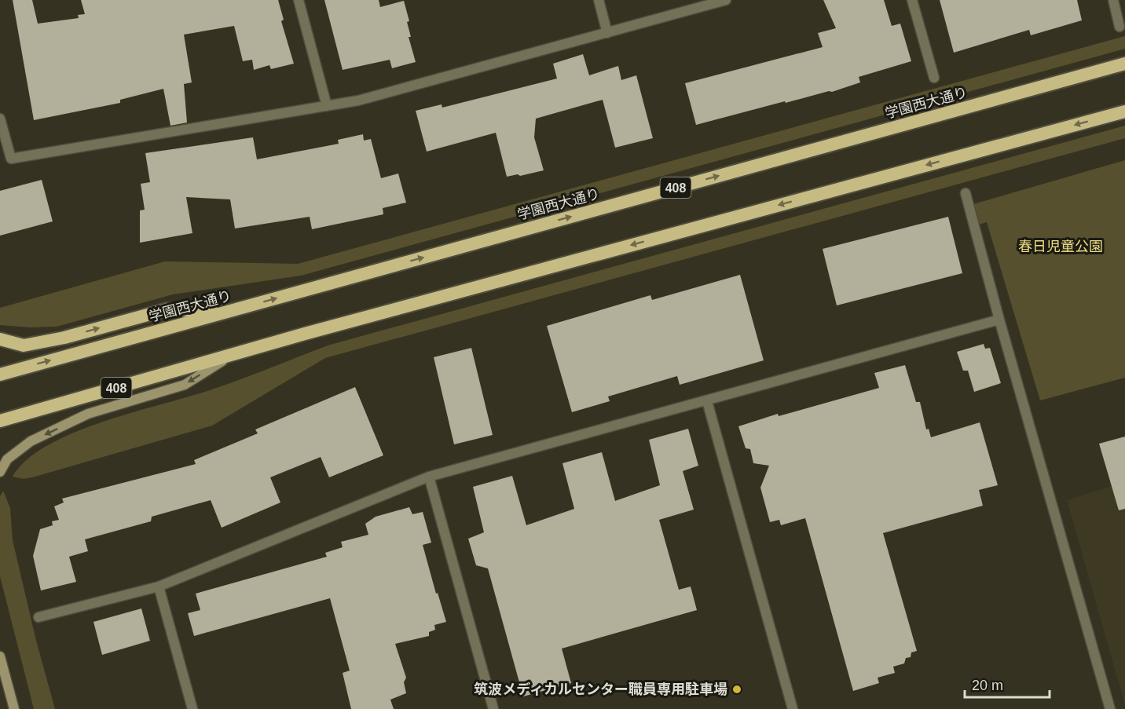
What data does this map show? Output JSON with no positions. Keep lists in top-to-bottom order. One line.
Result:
{"streets":{"highway":["学園西大通り","408"]},"parks":["春日児童公園"],"places":["筑波メディカルセンター職員専用駐車場"],"scale_bar":"20 m"}
